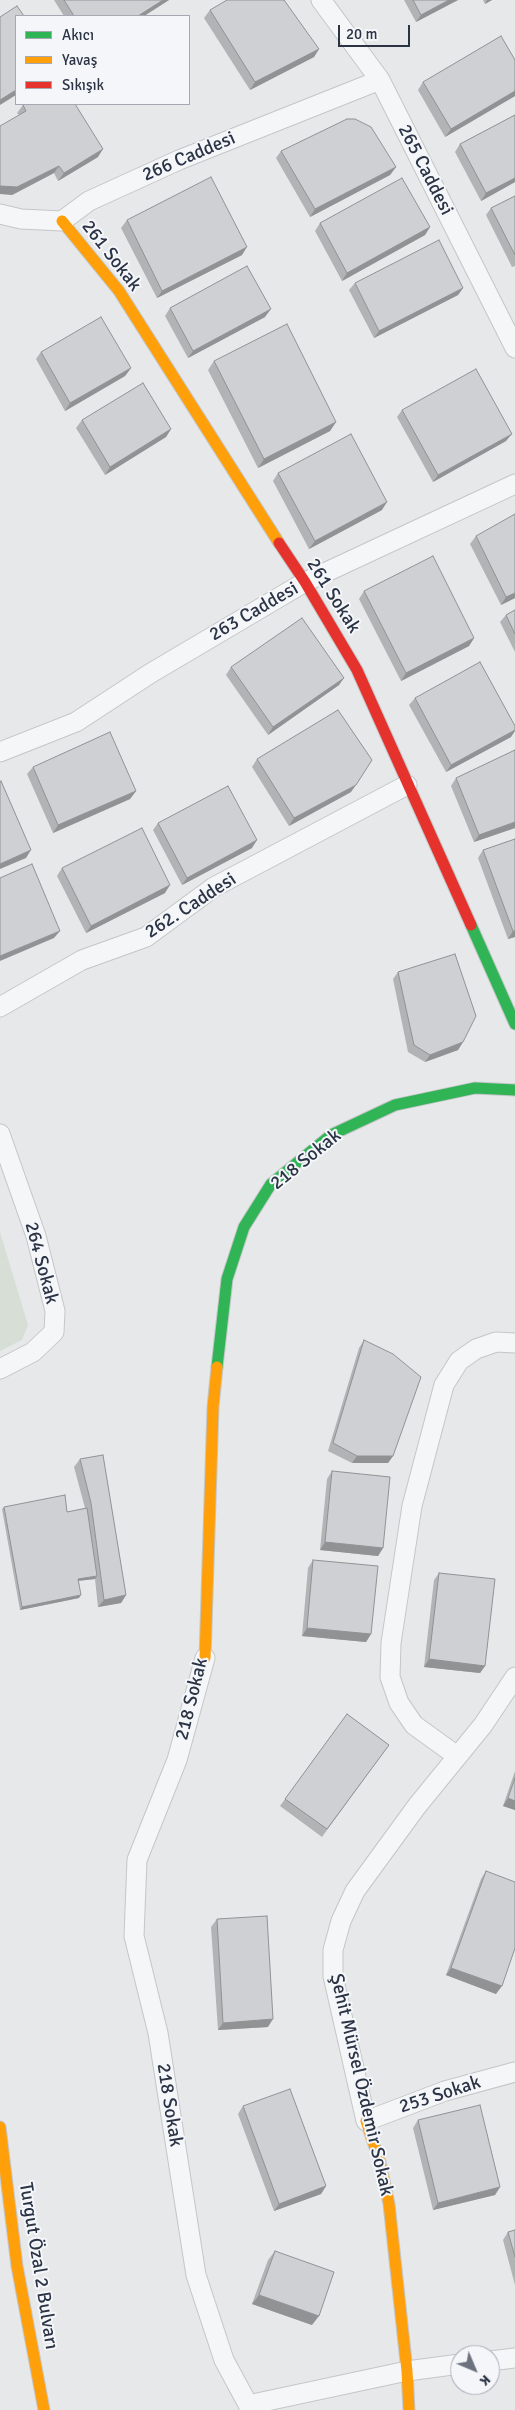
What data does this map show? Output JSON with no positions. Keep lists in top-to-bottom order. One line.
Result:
{"streets":{"main road":["261 Sokak","218 Sokak","Şehit Mürsel Özdemir Sokak","Turgut Özal 2 Bulvarı"],"street":["266 Caddesi","265 Caddesi","263 Caddesi","262. Caddesi","264 Sokak","253 Sokak"]},"crossings":[["266 Caddesi","265 Caddesi"],["266 Caddesi","261 Sokak"],["261 Sokak","263 Caddesi"],["261 Sokak","262. Caddesi"],["Şehit Mürsel Özdemir Sokak","253 Sokak"]],"legend":["Akıcı","Yavaş","Sıkışık"],"scale_bar":"20 m","north":"bottom right"}
